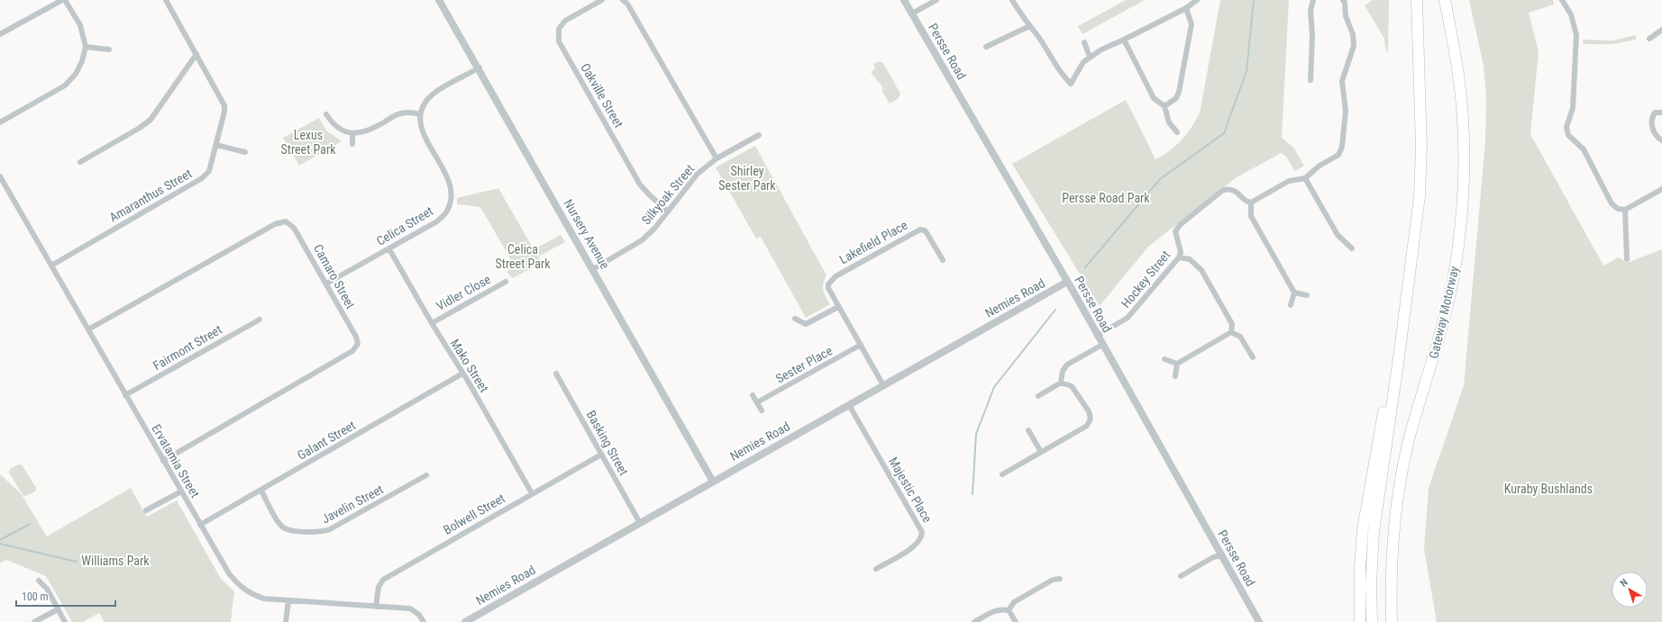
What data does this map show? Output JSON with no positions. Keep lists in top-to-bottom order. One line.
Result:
{"streets":{"highway":["Gateway Motorway"],"street":["Persse Road","Oakville Street","Silkyoak Street","Amaranthus Street","Celica Street","Nursery Avenue","Lakefield Place","Camaro Street","Hockey Street","Vidler Close","Nemies Road","Fairmont Street","Sester Place","Mako Street","Galant Street","Basking Street","Ervatamia Street","Majestic Place","Javelin Street","Bolwell Street"]},"crossings":[["Persse Road","Hockey Street"],["Persse Road","Nemies Road"],["Oakville Street","Silkyoak Street"],["Silkyoak Street","Nursery Avenue"],["Amaranthus Street","Ervatamia Street"],["Celica Street","Camaro Street"],["Celica Street","Mako Street"],["Nursery Avenue","Nemies Road"],["Lakefield Place","Nemies Road"],["Lakefield Place","Sester Place"],["Camaro Street","Ervatamia Street"],["Vidler Close","Mako Street"],["Nemies Road","Basking Street"],["Nemies Road","Majestic Place"],["Fairmont Street","Ervatamia Street"],["Mako Street","Galant Street"],["Mako Street","Bolwell Street"],["Galant Street","Ervatamia Street"],["Galant Street","Javelin Street"],["Basking Street","Bolwell Street"],["Ervatamia Street","Bolwell Street"]],"parks":["Lexus Street Park","Shirley Sester Park","Persse Road Park","Celica Street Park","Kuraby Bushlands","Williams Park"],"scale_bar":"100 m","north":"top left"}
